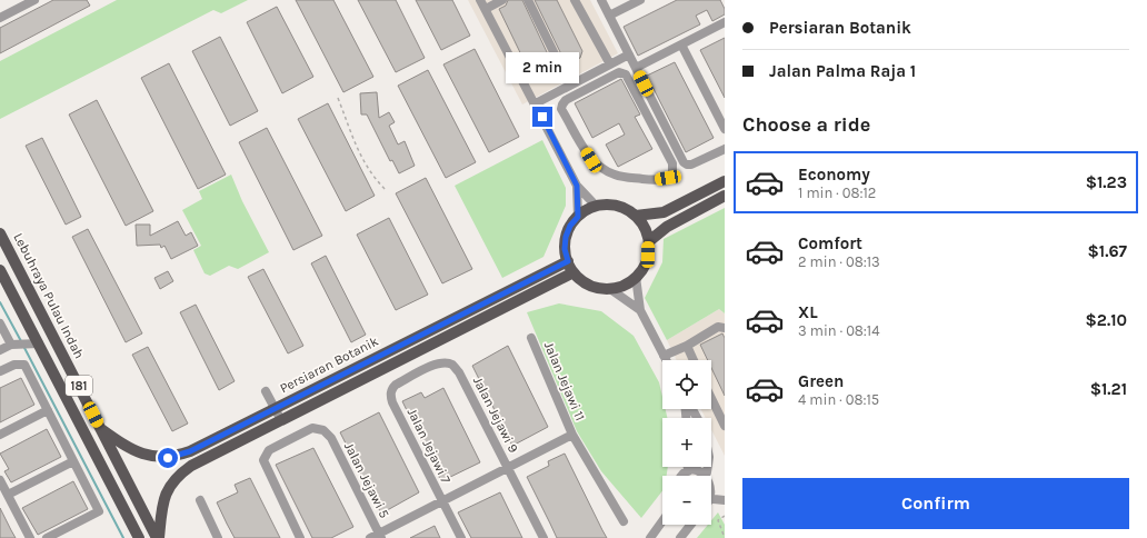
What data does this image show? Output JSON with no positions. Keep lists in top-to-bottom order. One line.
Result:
{"streets":{"main road":["Lebuhraya Pulau Indah","Persiaran Botanik","181"],"street":["Jalan Jejawi 11","Jalan Jejawi 9","Jalan Jejawi 7","Jalan Jejawi 5"]},"crossings":[["Lebuhraya Pulau Indah","Persiaran Botanik"],["Jalan Jejawi 9","Jalan Jejawi 7"]],"page":{"banner":["Persiaran Botanik","Jalan Palma Raja 1"],"bubble":"2 min","heading":"Choose a ride","list":[{"name":"Economy","note":"1 min · 08:12","value":"$1.23"},{"name":"Comfort","note":"2 min · 08:13","value":"$1.67"},{"name":"XL","note":"3 min · 08:14","value":"$2.10"},{"name":"Green","note":"4 min · 08:15","value":"$1.21"}],"map_buttons":["+","−"],"buttons":"Confirm"}}
